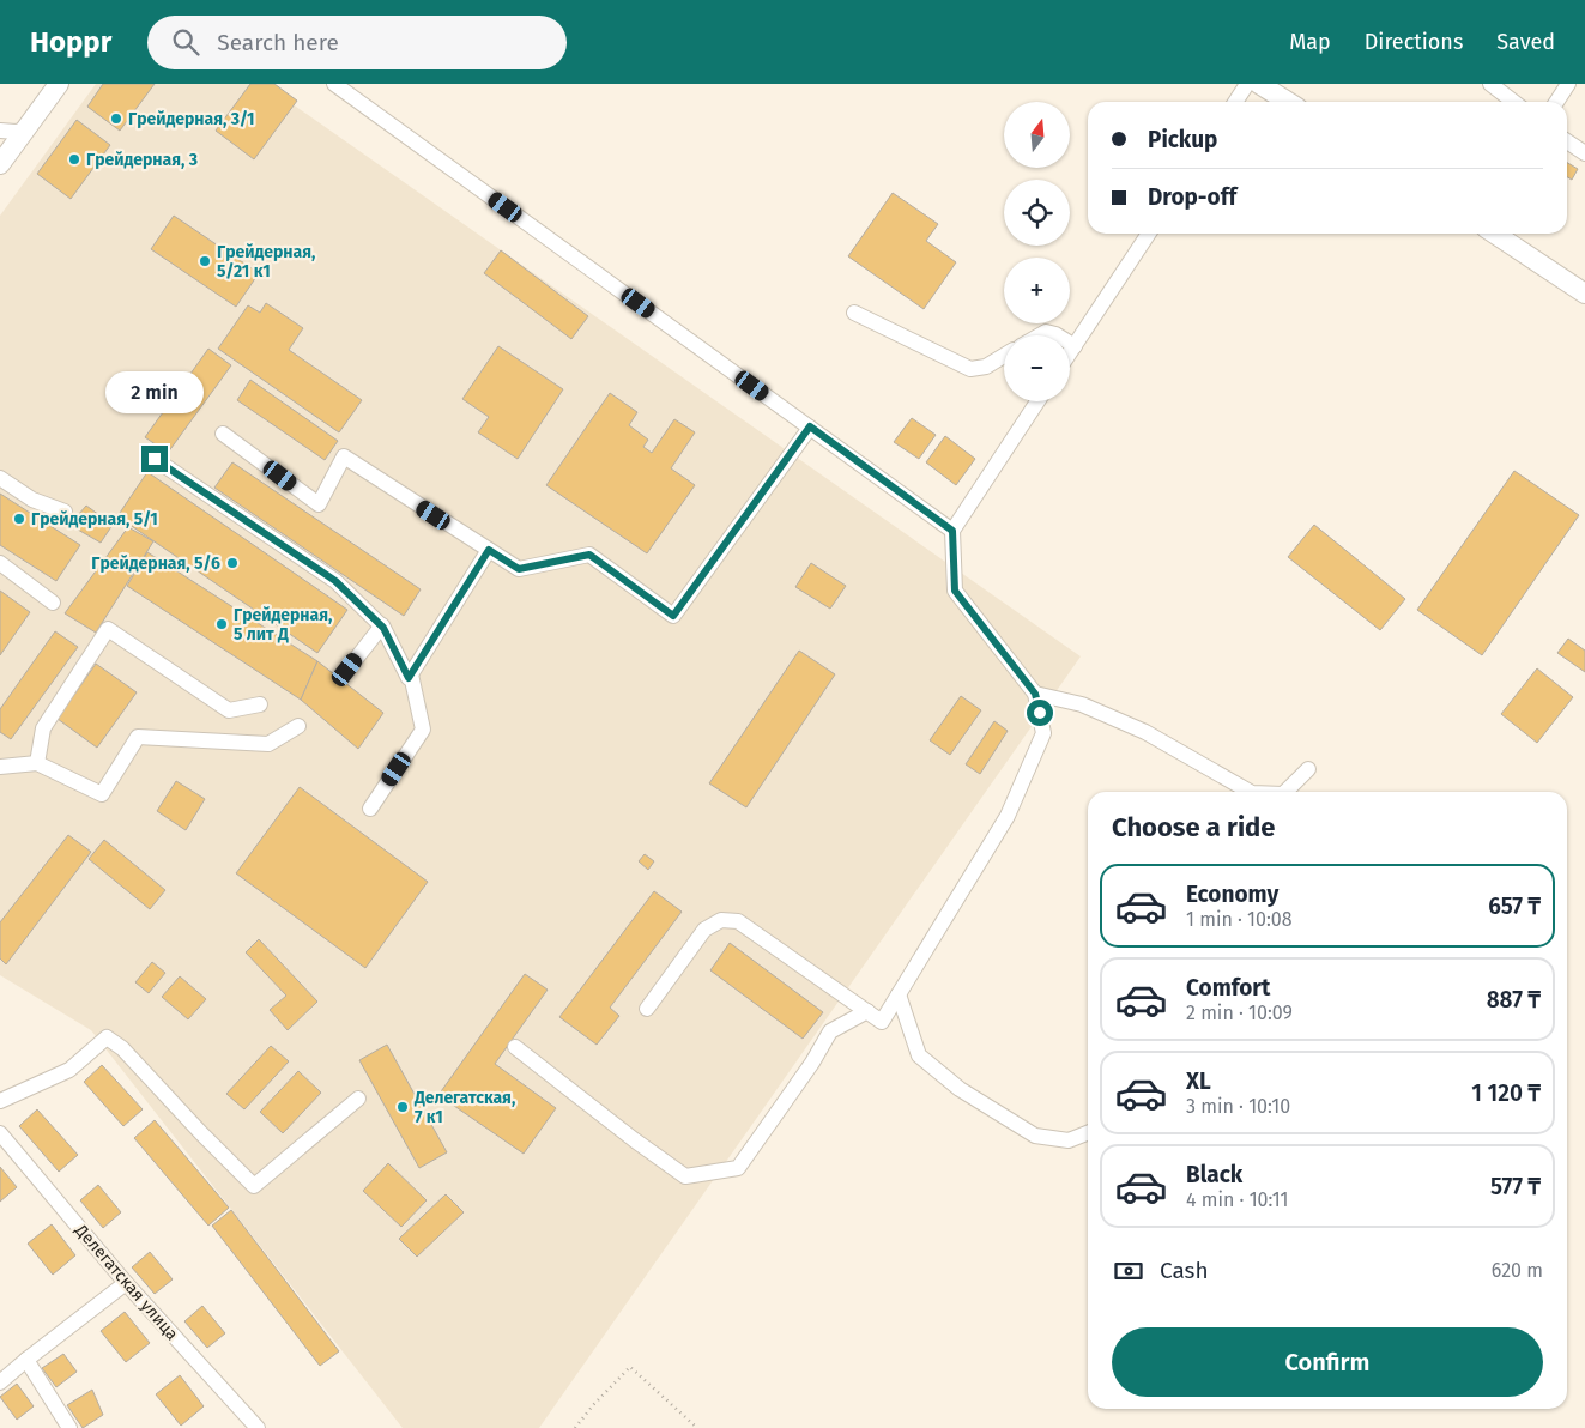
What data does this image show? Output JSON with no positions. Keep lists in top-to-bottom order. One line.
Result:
{"streets":{"street":["Делегатская улица"]},"places":["Грейдерная, 3/1","Грейдерная, 3","Грейдерная, 5/21 к1","Грейдерная, 5/1","Грейдерная, 5/6","Грейдерная, 5 лит Д","Делегатская, 7 к1"],"north":"top","page":{"header":"Hoppr","search":"Search here","nav":["Map","Directions","Saved"],"map_buttons":["+","−"],"banner":["Pickup","Drop-off"],"bubble":"2 min","heading":"Choose a ride","list":[{"name":"Economy","note":"1 min · 10:08","value":"657 ₸"},{"name":"Comfort","note":"2 min · 10:09","value":"887 ₸"},{"name":"XL","note":"3 min · 10:10","value":"1 120 ₸"},{"name":"Black","note":"4 min · 10:11","value":"577 ₸"}],"pay":["Cash","620 m"],"buttons":"Confirm"}}
